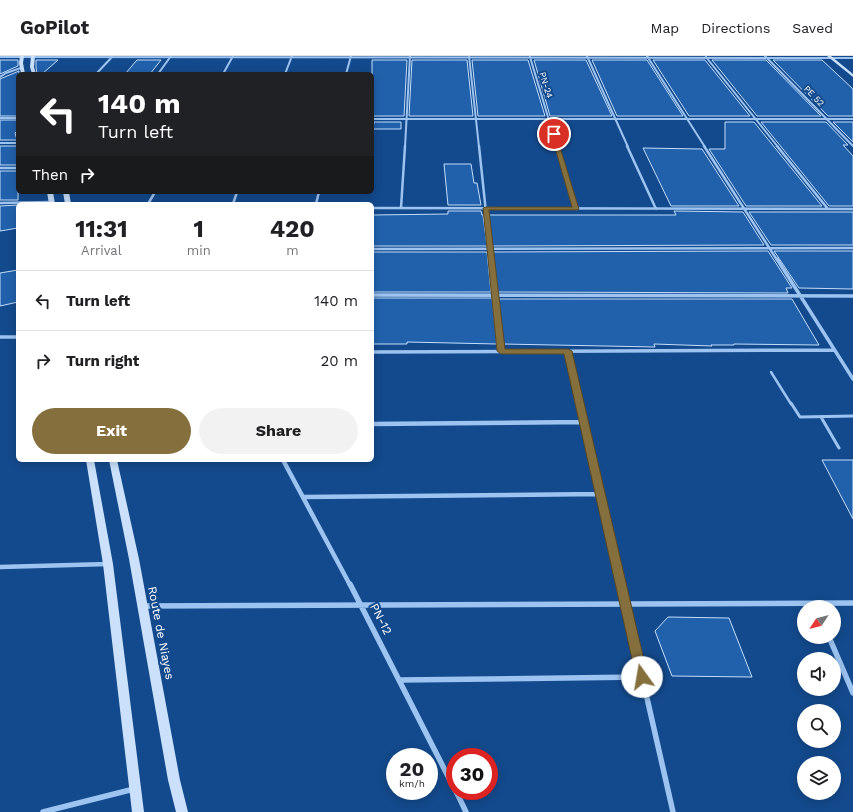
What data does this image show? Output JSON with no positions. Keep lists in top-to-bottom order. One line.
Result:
{"streets":{"main road":["Route de Niayes"],"street":["PN-24","PE 52","PN-12"]},"north":"bottom left","page":{"header":"GoPilot","nav":["Map","Directions","Saved"],"turn":["140 m","Turn left"],"then":"Then","eta":["11:31","Arrival","1","min","420","m"],"list":[{"name":"Turn left","value":"140 m"},{"name":"Turn right","value":"20 m"}],"buttons":["Exit","Share"],"speed":"20 km/h","limit":"30"}}
